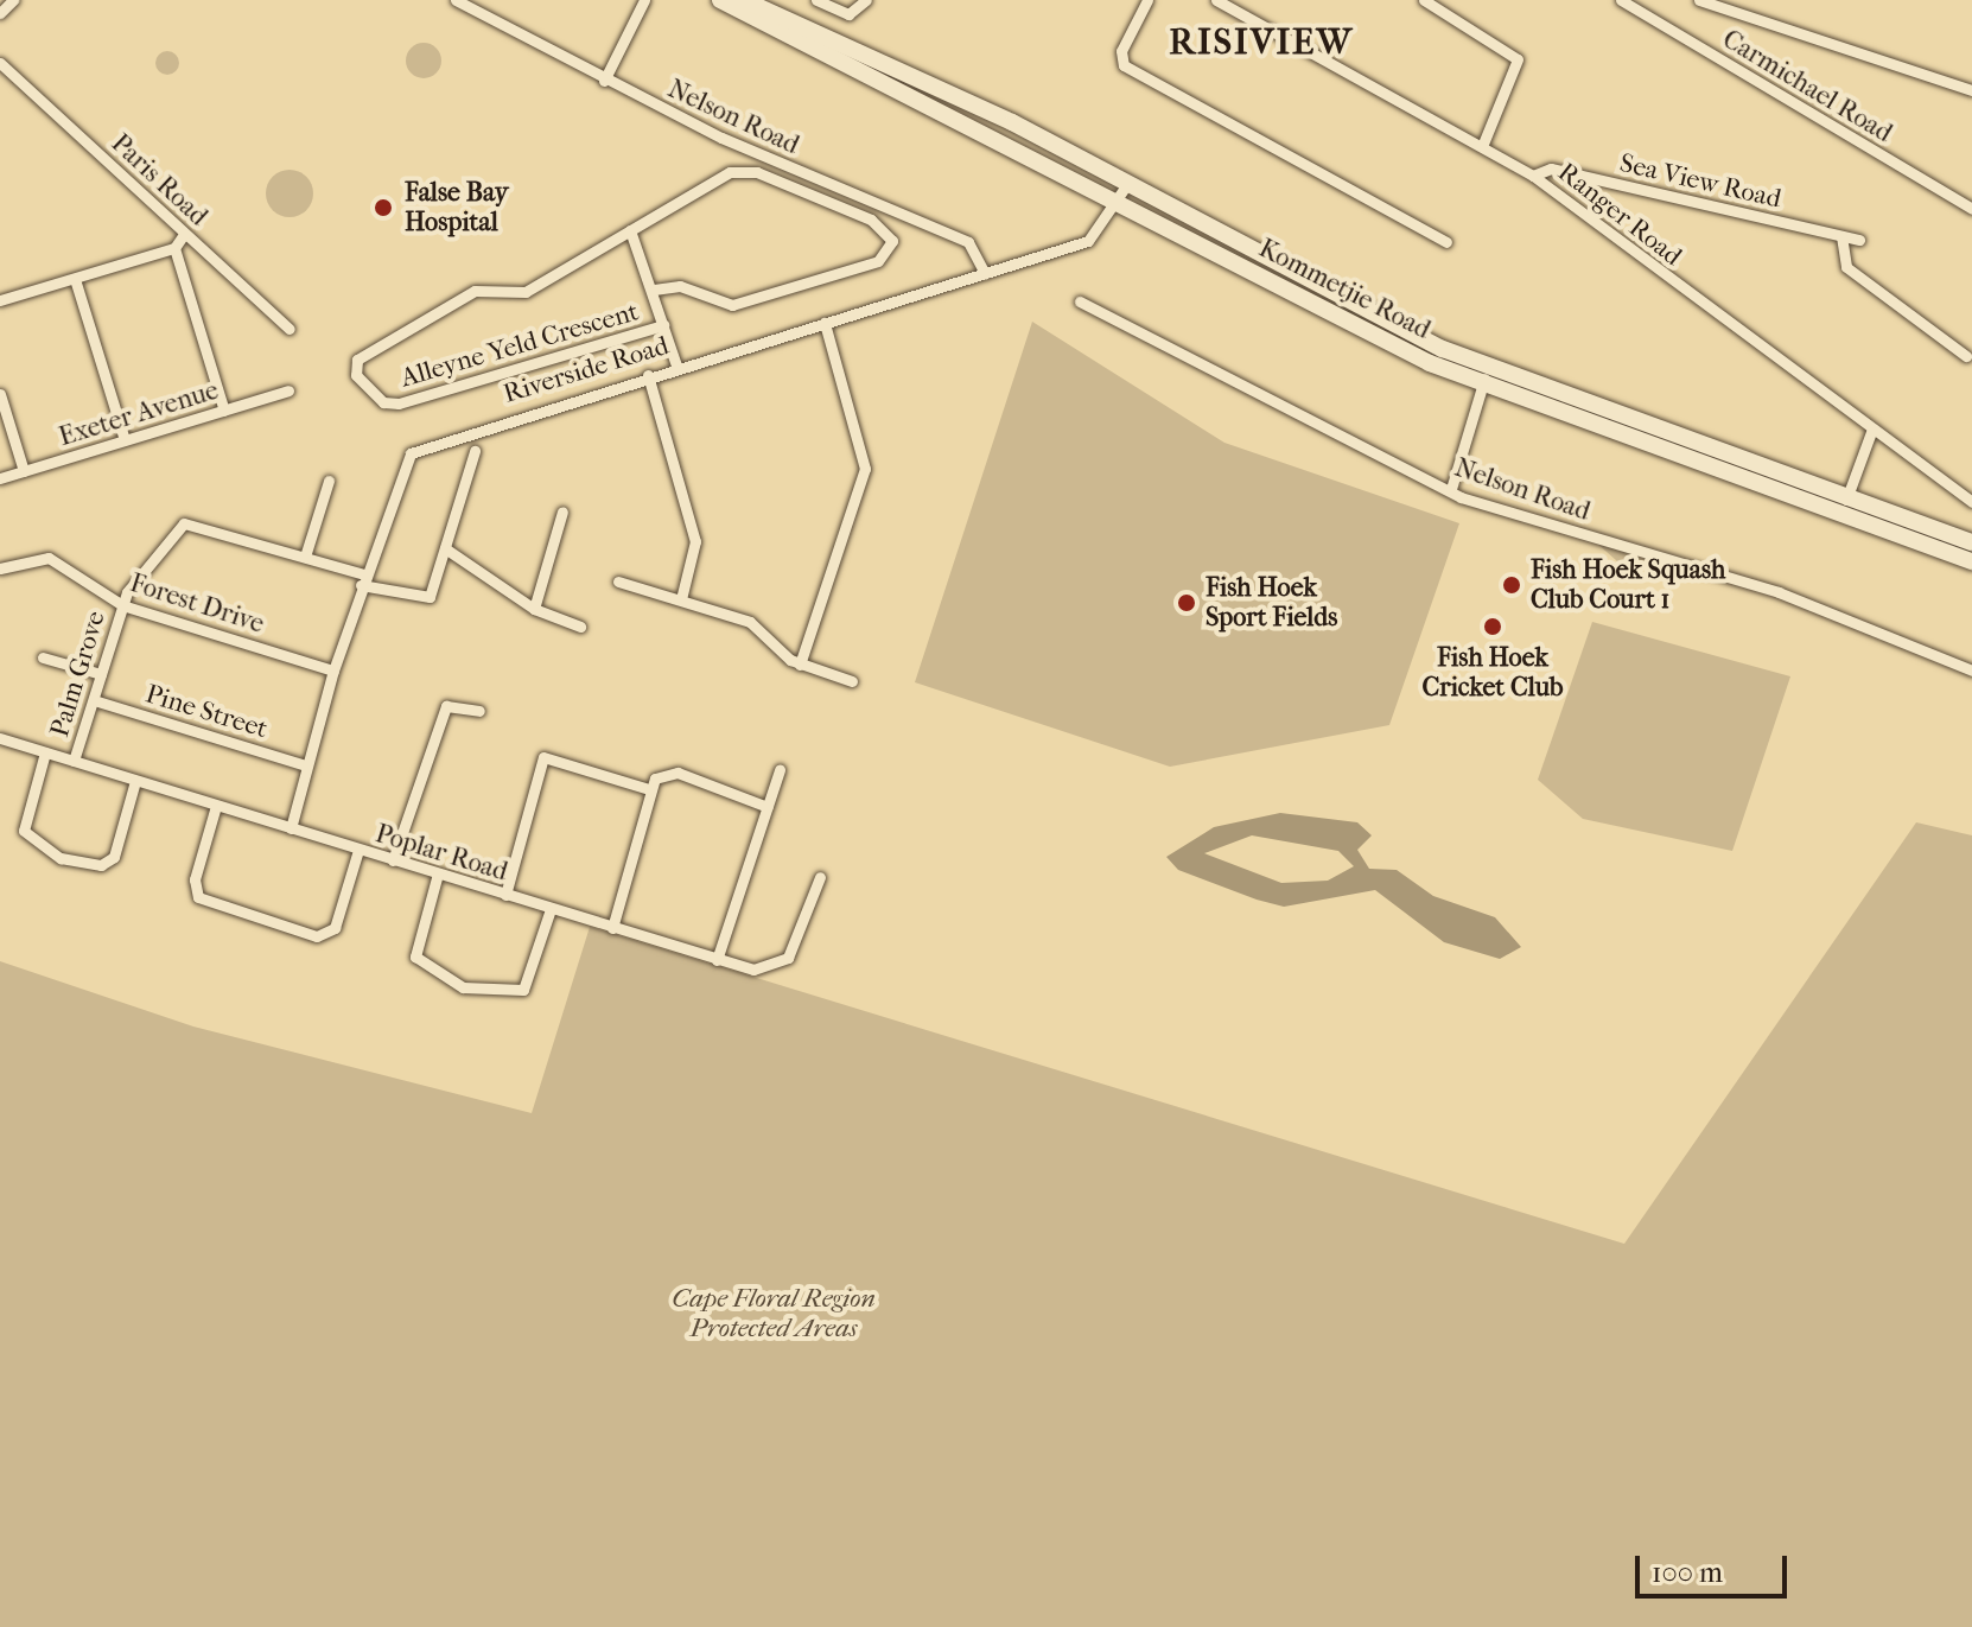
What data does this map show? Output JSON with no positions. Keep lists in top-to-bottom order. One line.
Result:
{"streets":{"main road":["Kommetjie Road"],"street":["Carmichael Road","Nelson Road","Paris Road","Sea View Road","Ranger Road","Alleyne Yeld Crescent","Riverside Road","Exeter Avenue","Forest Drive","Palm Grove","Pine Street","Poplar Road"]},"crossings":[["Nelson Road","Riverside Road"],["Sea View Road","Ranger Road"],["Kommetjie Road","Riverside Road"],["Riverside Road","Forest Drive"],["Riverside Road","Palm Grove"],["Riverside Road","Pine Street"],["Riverside Road","Poplar Road"],["Forest Drive","Palm Grove"],["Palm Grove","Pine Street"],["Palm Grove","Poplar Road"]],"districts":["RISIVIEW"],"parks":["Cape Floral Region Protected Areas"],"places":["False Bay Hospital","Fish Hoek Squash Club Court 1","Fish Hoek Sport Fields","Fish Hoek Cricket Club"],"scale_bar":"100 m"}
